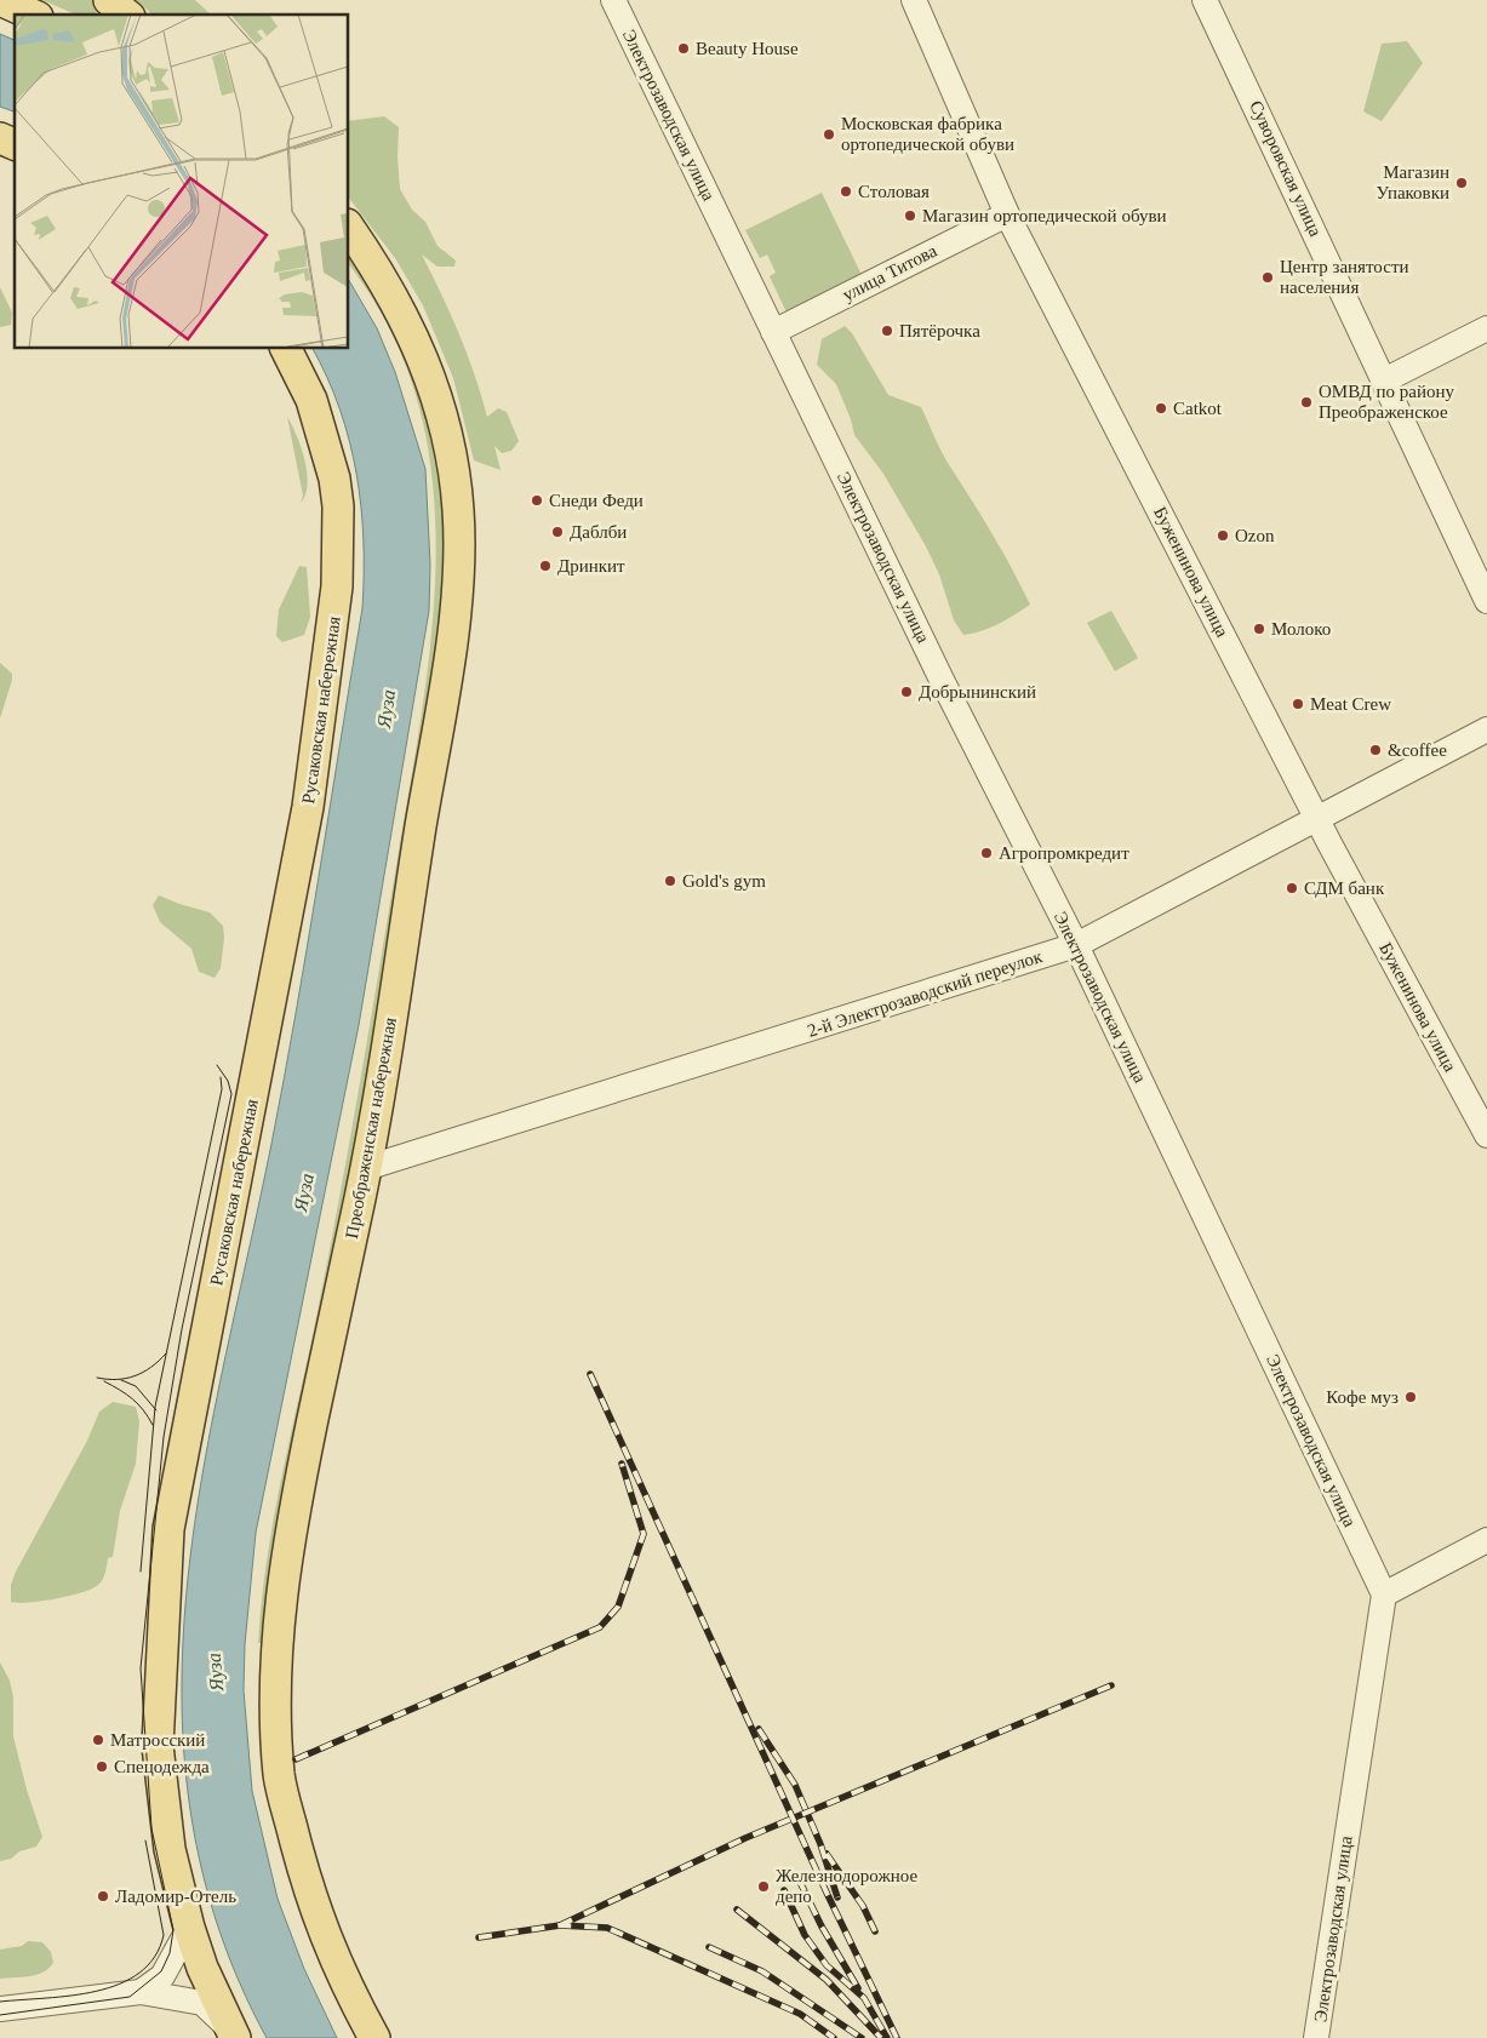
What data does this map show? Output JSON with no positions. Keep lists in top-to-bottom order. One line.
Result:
{"streets":{"main road":["Русаковская набережная","Преображенская набережная"],"street":["Электрозаводская улица","Суворовская улица","улица Титова","Буженинова улица","2-й Электрозаводский переулок"]},"crossings":[["Электрозаводская улица","улица Титова"],["Электрозаводская улица","2-й Электрозаводский переулок"],["улица Титова","Буженинова улица"],["Буженинова улица","2-й Электрозаводский переулок"],["2-й Электрозаводский переулок","Преображенская набережная"]],"water":["Яуза"],"places":["Beauty House","Московская фабрика ортопедической обуви","Магазин Упаковки","Столовая","Магазин ортопедической обуви","Центр занятости населения","Пятёрочка","ОМВД по району Преображенское","Catkot","Снеди Феди","Даблби","Ozon","Дринкит","Молоко","Добрынинский","Meat Crew","&coffee","Агропромкредит","Gold's gym","СДМ банк","Кофе муз","Матросский","Спецодежда","Железнодорожное депо","Ладомир-Отель"]}
